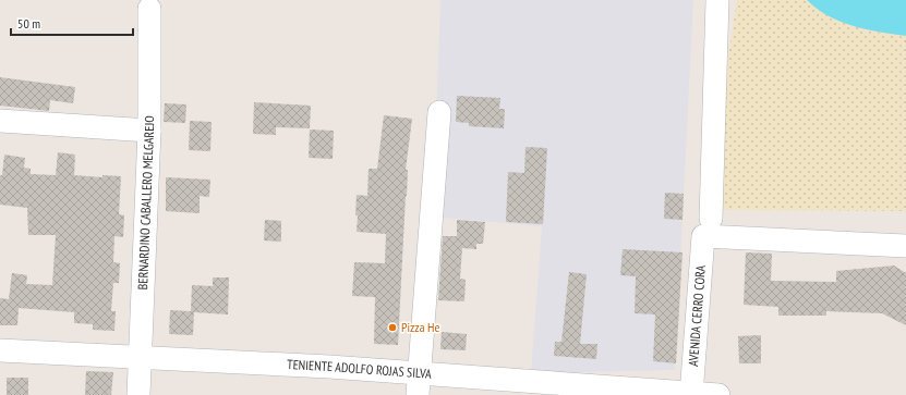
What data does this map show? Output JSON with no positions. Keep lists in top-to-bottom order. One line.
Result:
{"streets":{"street":["BERNARDINO CABALLERO MELGAREJO","AVENIDA CERRO CORA","TENIENTE ADOLFO ROJAS SILVA"]},"crossings":[["BERNARDINO CABALLERO MELGAREJO","TENIENTE ADOLFO ROJAS SILVA"],["AVENIDA CERRO CORA","TENIENTE ADOLFO ROJAS SILVA"]],"places":["Pizza He"],"scale_bar":"50 m"}
